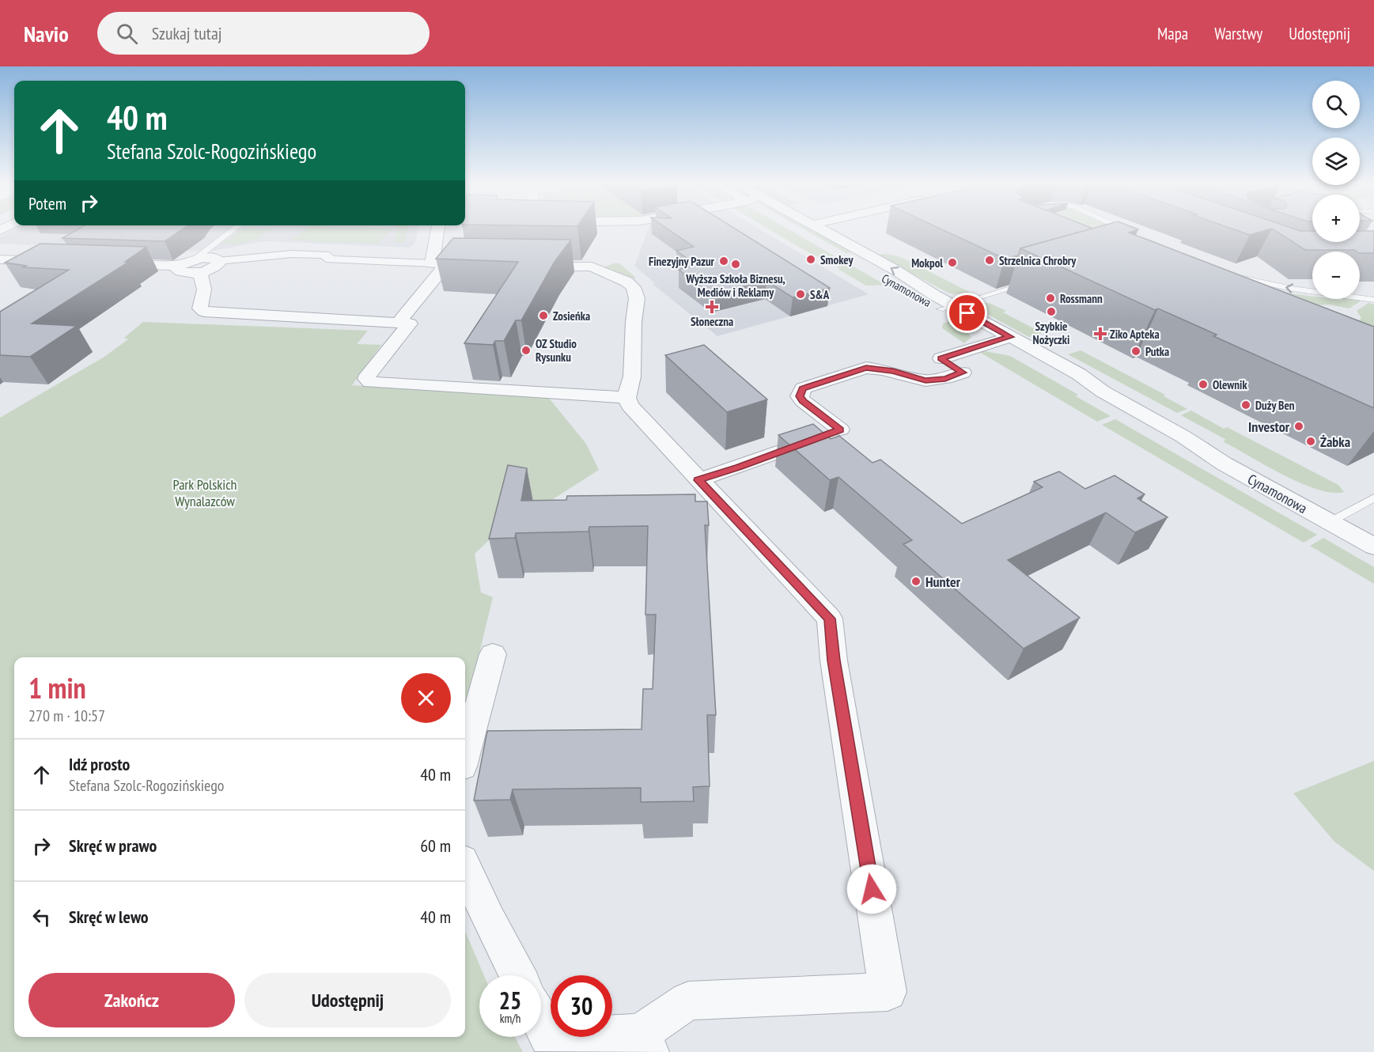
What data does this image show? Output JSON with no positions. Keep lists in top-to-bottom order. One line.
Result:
{"streets":{"street":["Cynamonowa"]},"parks":["Park Polskich Wynalazców"],"places":{"other":["Smokey","Strzelnica Chrobry","Finezyjny Pazur","Mokpol","Wyższa Szkoła Biznesu, Mediów i Reklamy","S&A","Rossmann","Szybkie Nożyczki","Zosieńka","OZ Studio Rysunku","Putka","Olewnik","Duży Ben","Investor","Żabka","Hunter"],"health":["Słoneczna","Ziko Apteka"]},"page":{"header":"Navio","search":"Szukaj tutaj","nav":["Mapa","Warstwy","Udostępnij"],"map_buttons":["+","−"],"turn":["40 m","Stefana Szolc-Rogozińskiego"],"then":"Potem","heading":["1 min","270 m · 10:57"],"list":[{"name":"Idź prosto","note":"Stefana Szolc-Rogozińskiego","value":"40 m"},{"name":"Skręć w prawo","value":"60 m"},{"name":"Skręć w lewo","value":"40 m"}],"buttons":["Zakończ","Udostępnij"],"speed":"25 km/h","limit":"30"}}
